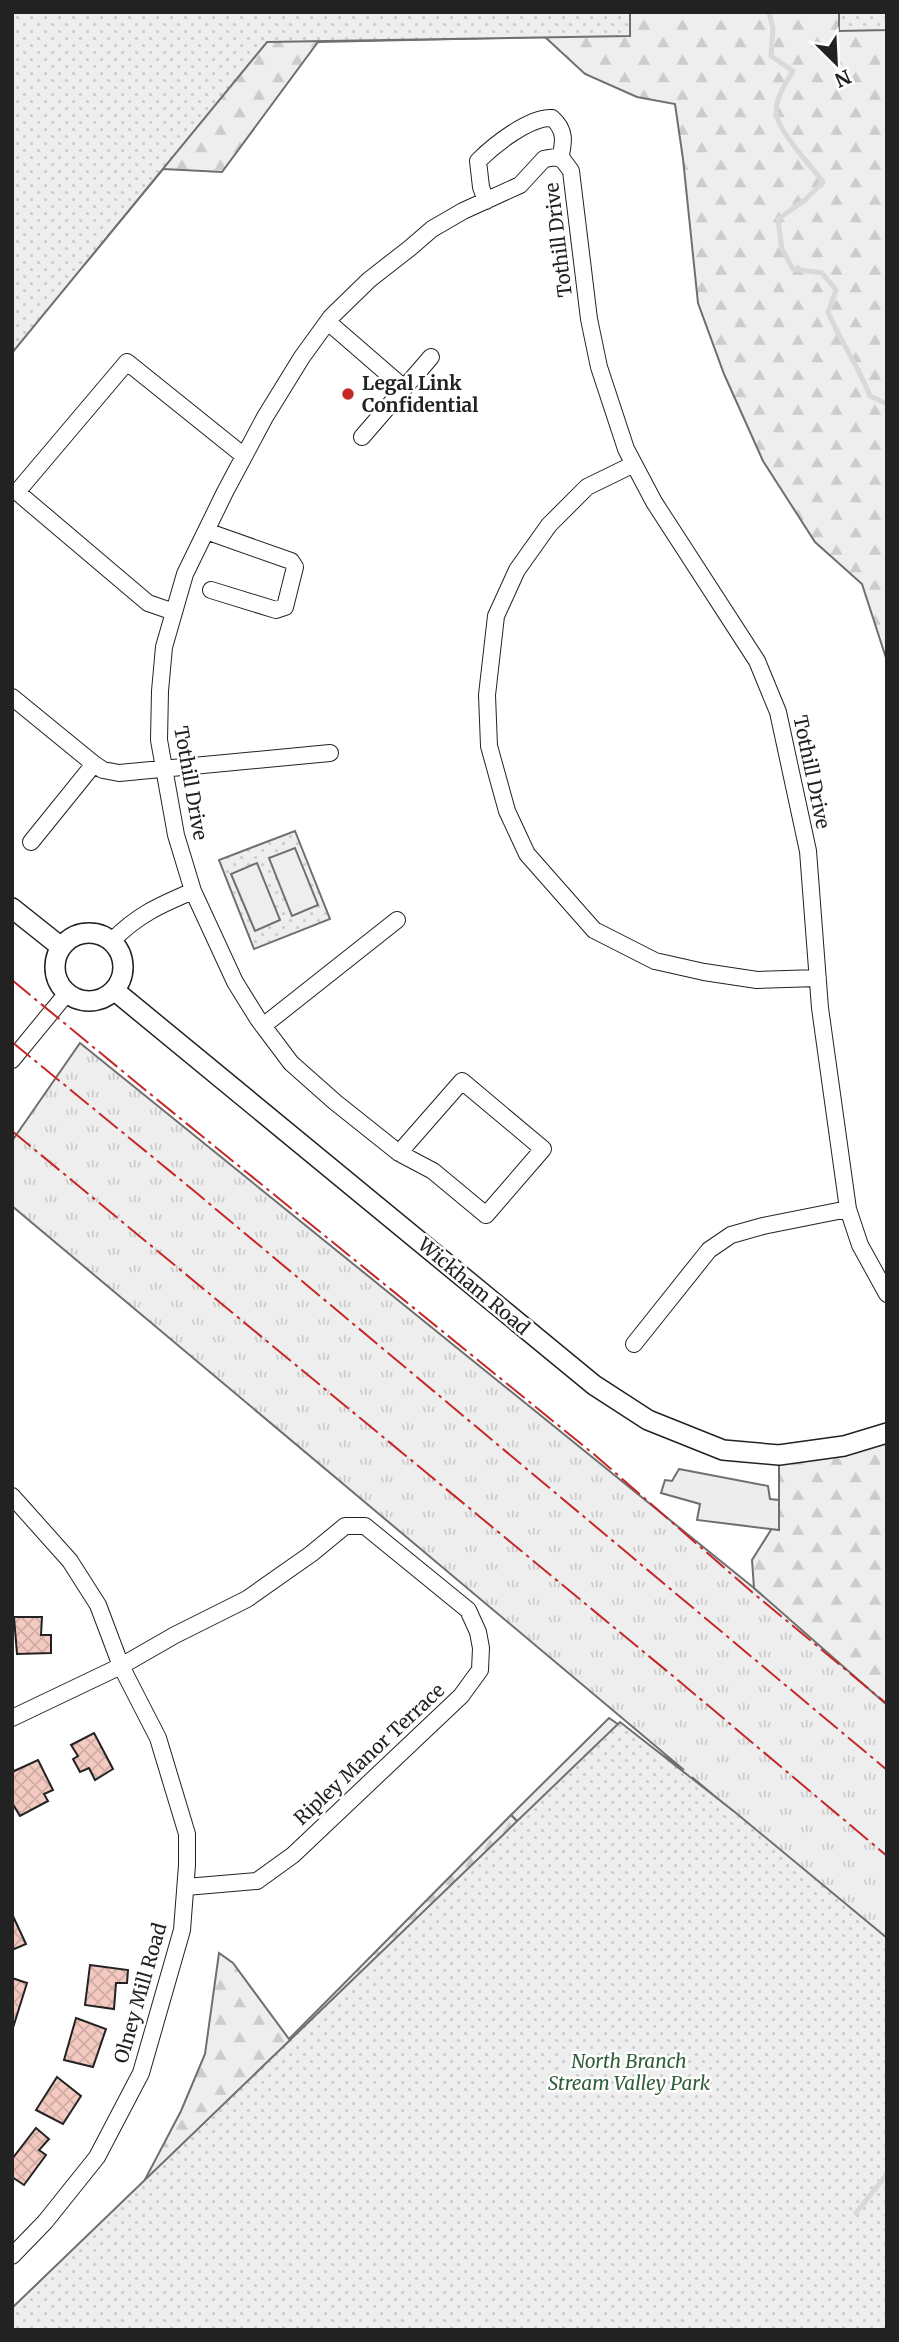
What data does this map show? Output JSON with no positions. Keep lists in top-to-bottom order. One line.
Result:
{"streets":{"street":["Tothill Drive","Wickham Road","Ripley Manor Terrace","Olney Mill Road"]},"crossings":[["Ripley Manor Terrace","Olney Mill Road"]],"parks":["North Branch Stream Valley Park"],"places":["Legal Link Confidential"],"north":"bottom right"}
